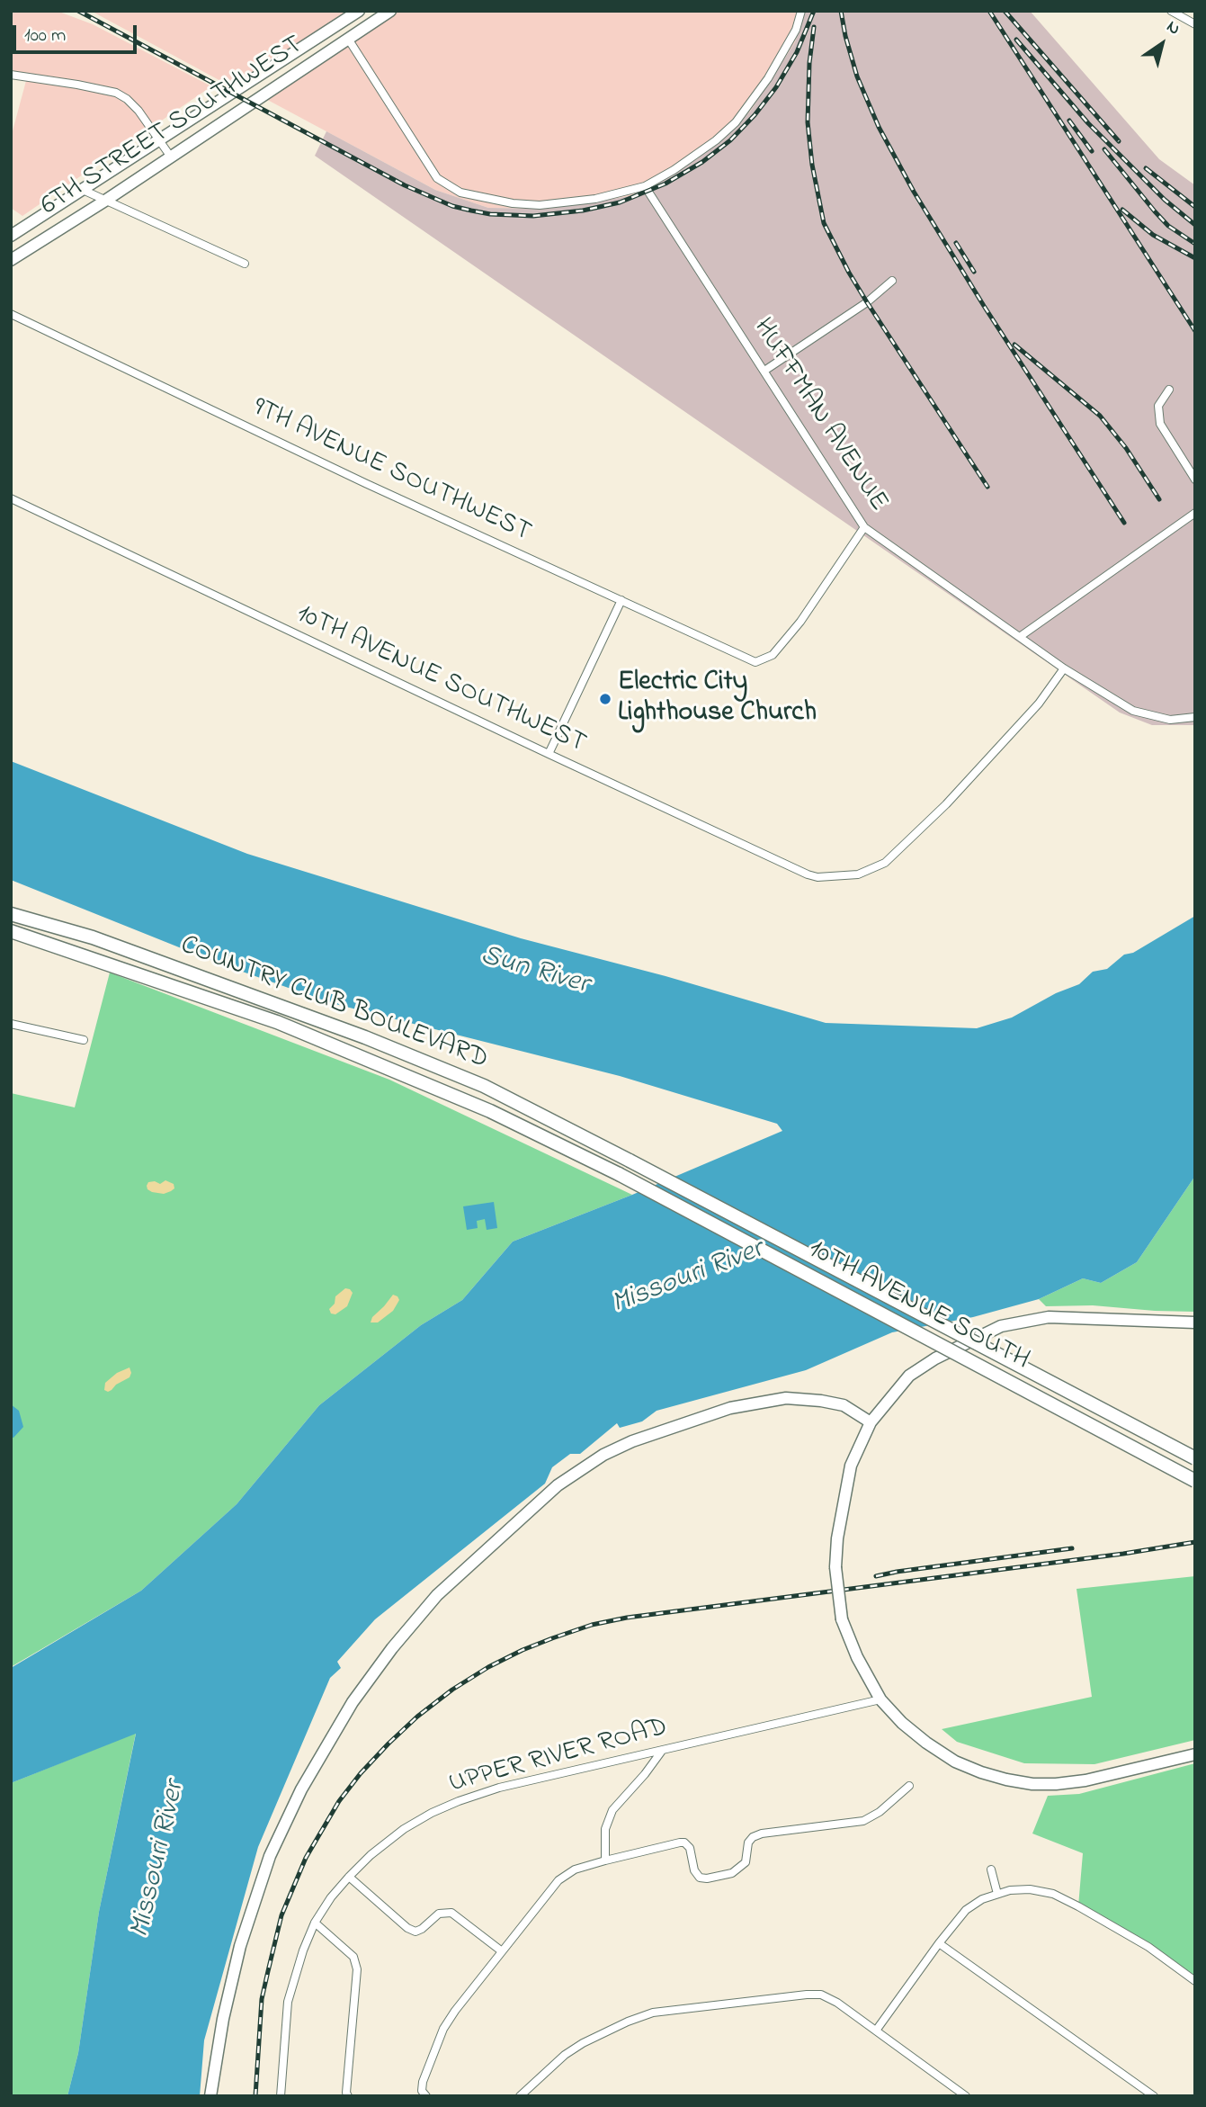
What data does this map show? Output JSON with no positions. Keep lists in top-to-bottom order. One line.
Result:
{"streets":{"highway":["COUNTRY CLUB BOULEVARD","10TH AVENUE SOUTH"],"main road":["6TH STREET SOUTHWEST"],"street":["HUFFMAN AVENUE","9TH AVENUE SOUTHWEST","10TH AVENUE SOUTHWEST","UPPER RIVER ROAD"]},"crossings":[["HUFFMAN AVENUE","9TH AVENUE SOUTHWEST"],["HUFFMAN AVENUE","10TH AVENUE SOUTHWEST"],["COUNTRY CLUB BOULEVARD","10TH AVENUE SOUTH"]],"water":["Sun River","Missouri River"],"places":["Electric City Lighthouse Church"],"scale_bar":"100 m","north":"top right"}
